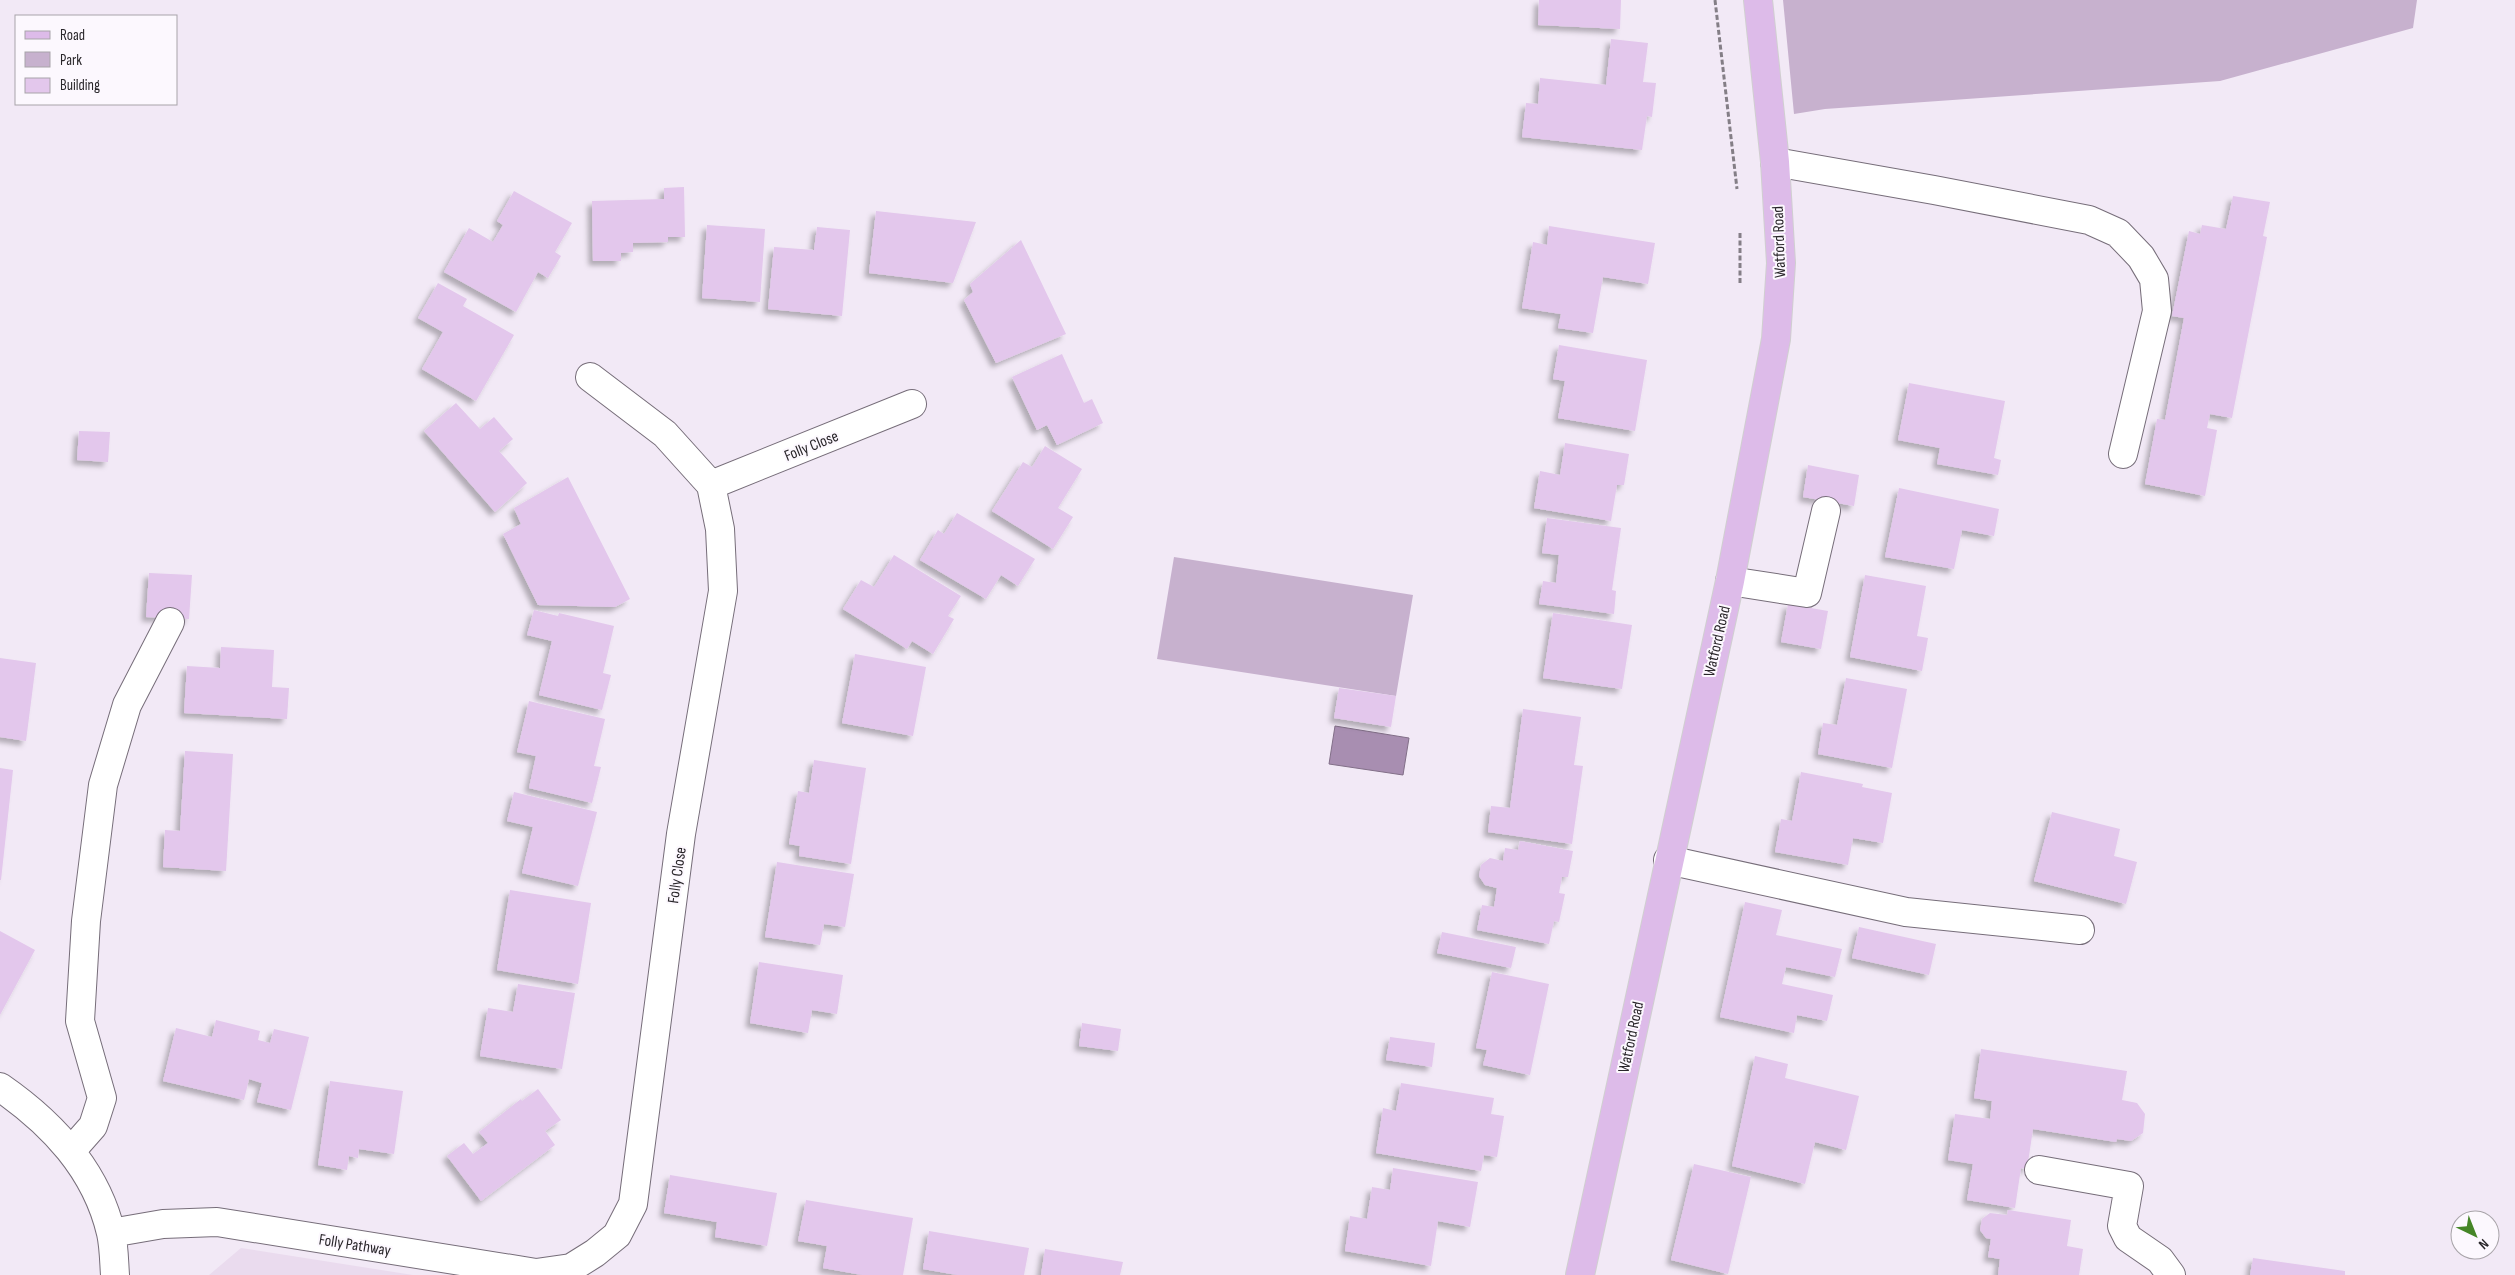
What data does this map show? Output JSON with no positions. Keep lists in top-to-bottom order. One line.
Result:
{"streets":{"main road":["Watford Road"],"street":["Folly Close","Folly Pathway"]},"crossings":[["Folly Close","Folly Pathway"]],"legend":["Road","Park","Building"],"north":"bottom right"}
